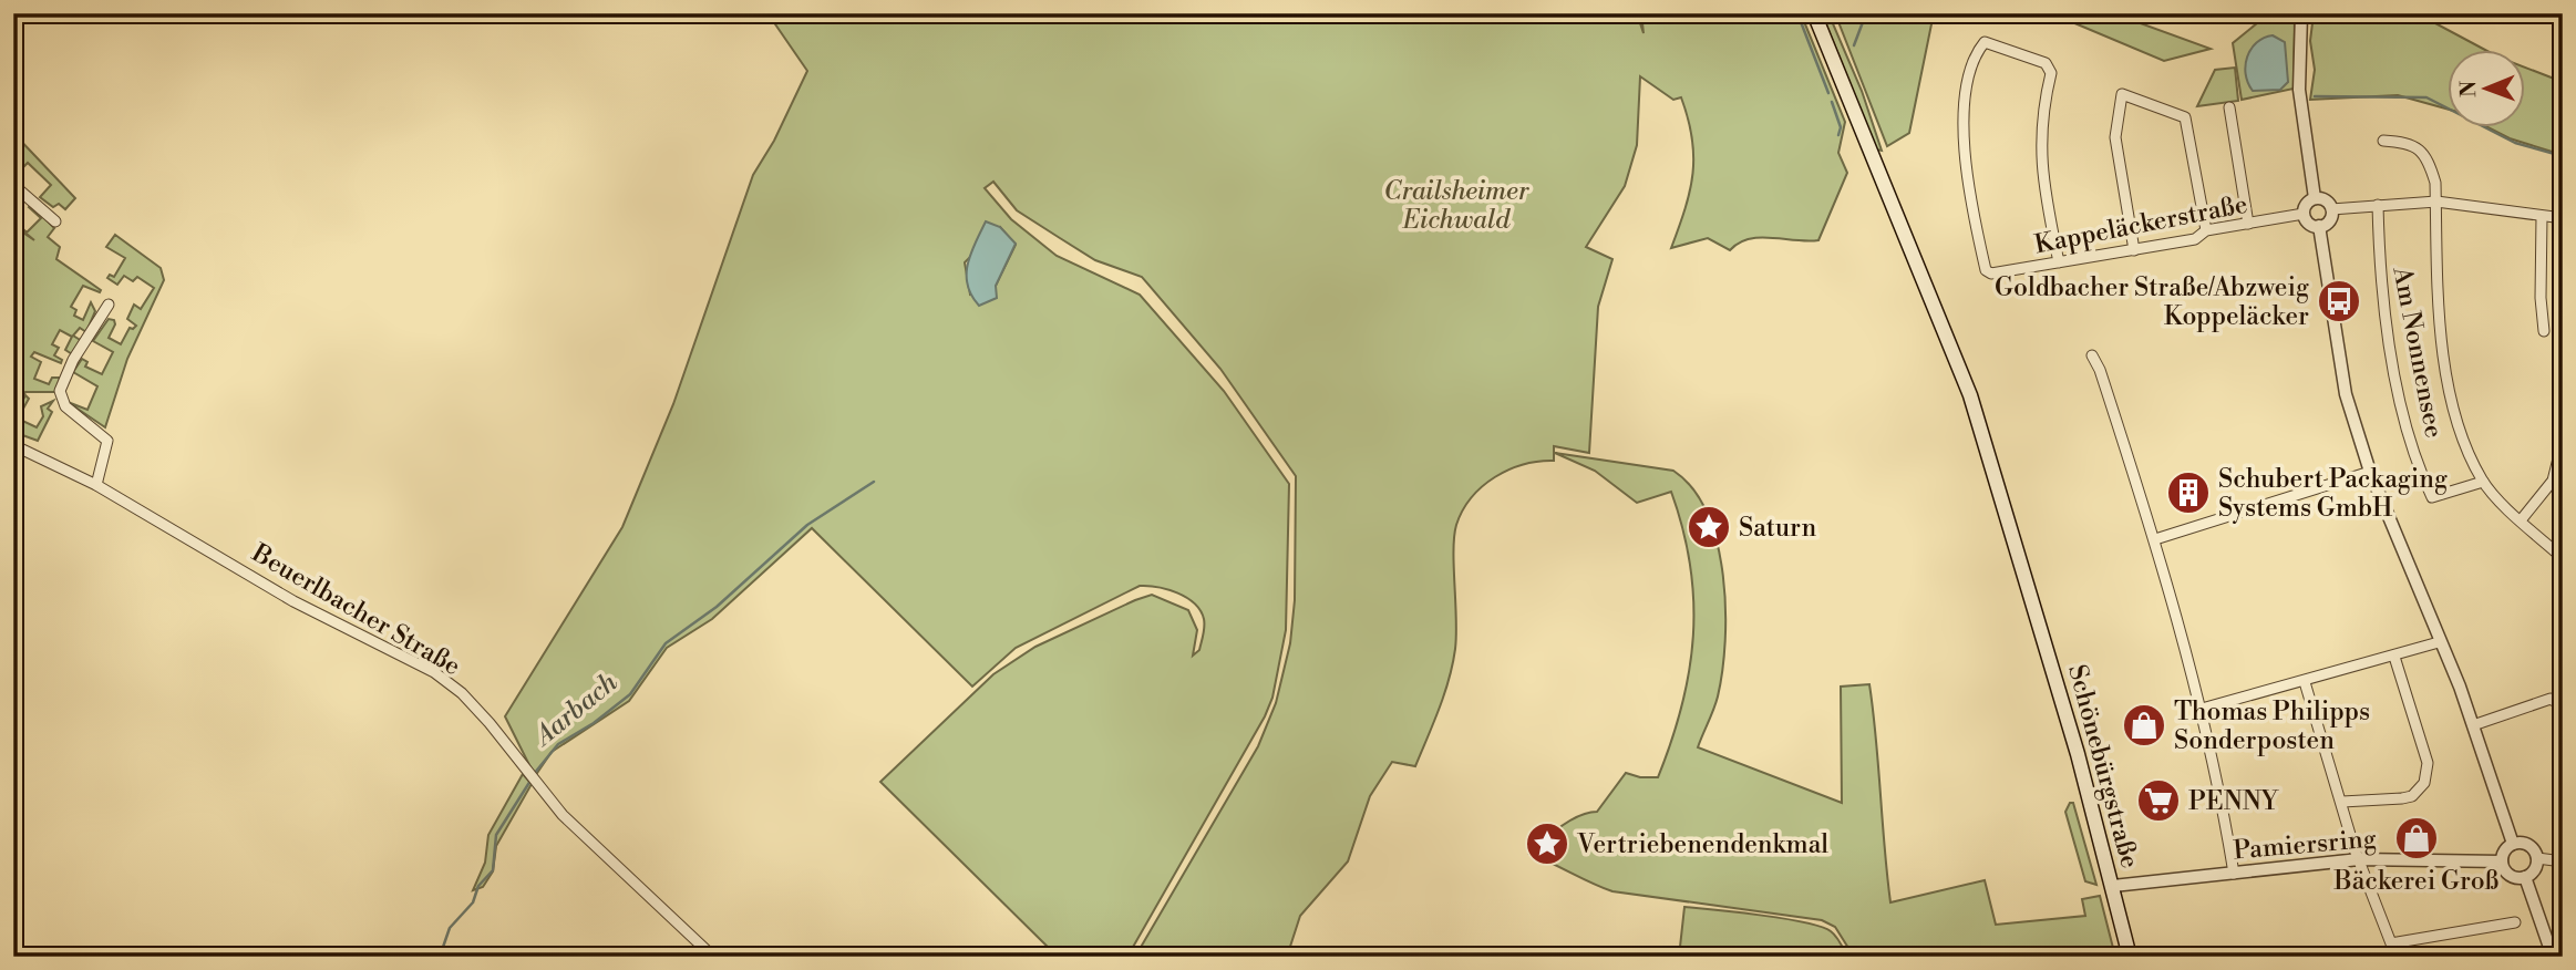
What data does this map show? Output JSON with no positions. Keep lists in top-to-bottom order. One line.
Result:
{"streets":{"main road":["Schönebürgstraße"],"street":["Kappeläckerstraße","Am Nonnensee","Beuerlbacher Straße","Pamiersring"]},"crossings":[["Schönebürgstraße","Pamiersring"]],"water":["Aarbach"],"parks":["Crailsheimer Eichwald"],"places":{"bus stop":["Goldbacher Straße/Abzweig Koppeläcker"],"building":["Schubert Packaging Systems GmbH"],"place":["Saturn","Vertriebenendenkmal"],"shop":["Thomas Philipps Sonderposten","Bäckerei Groß"],"supermarket":["PENNY"]},"north":"left"}
